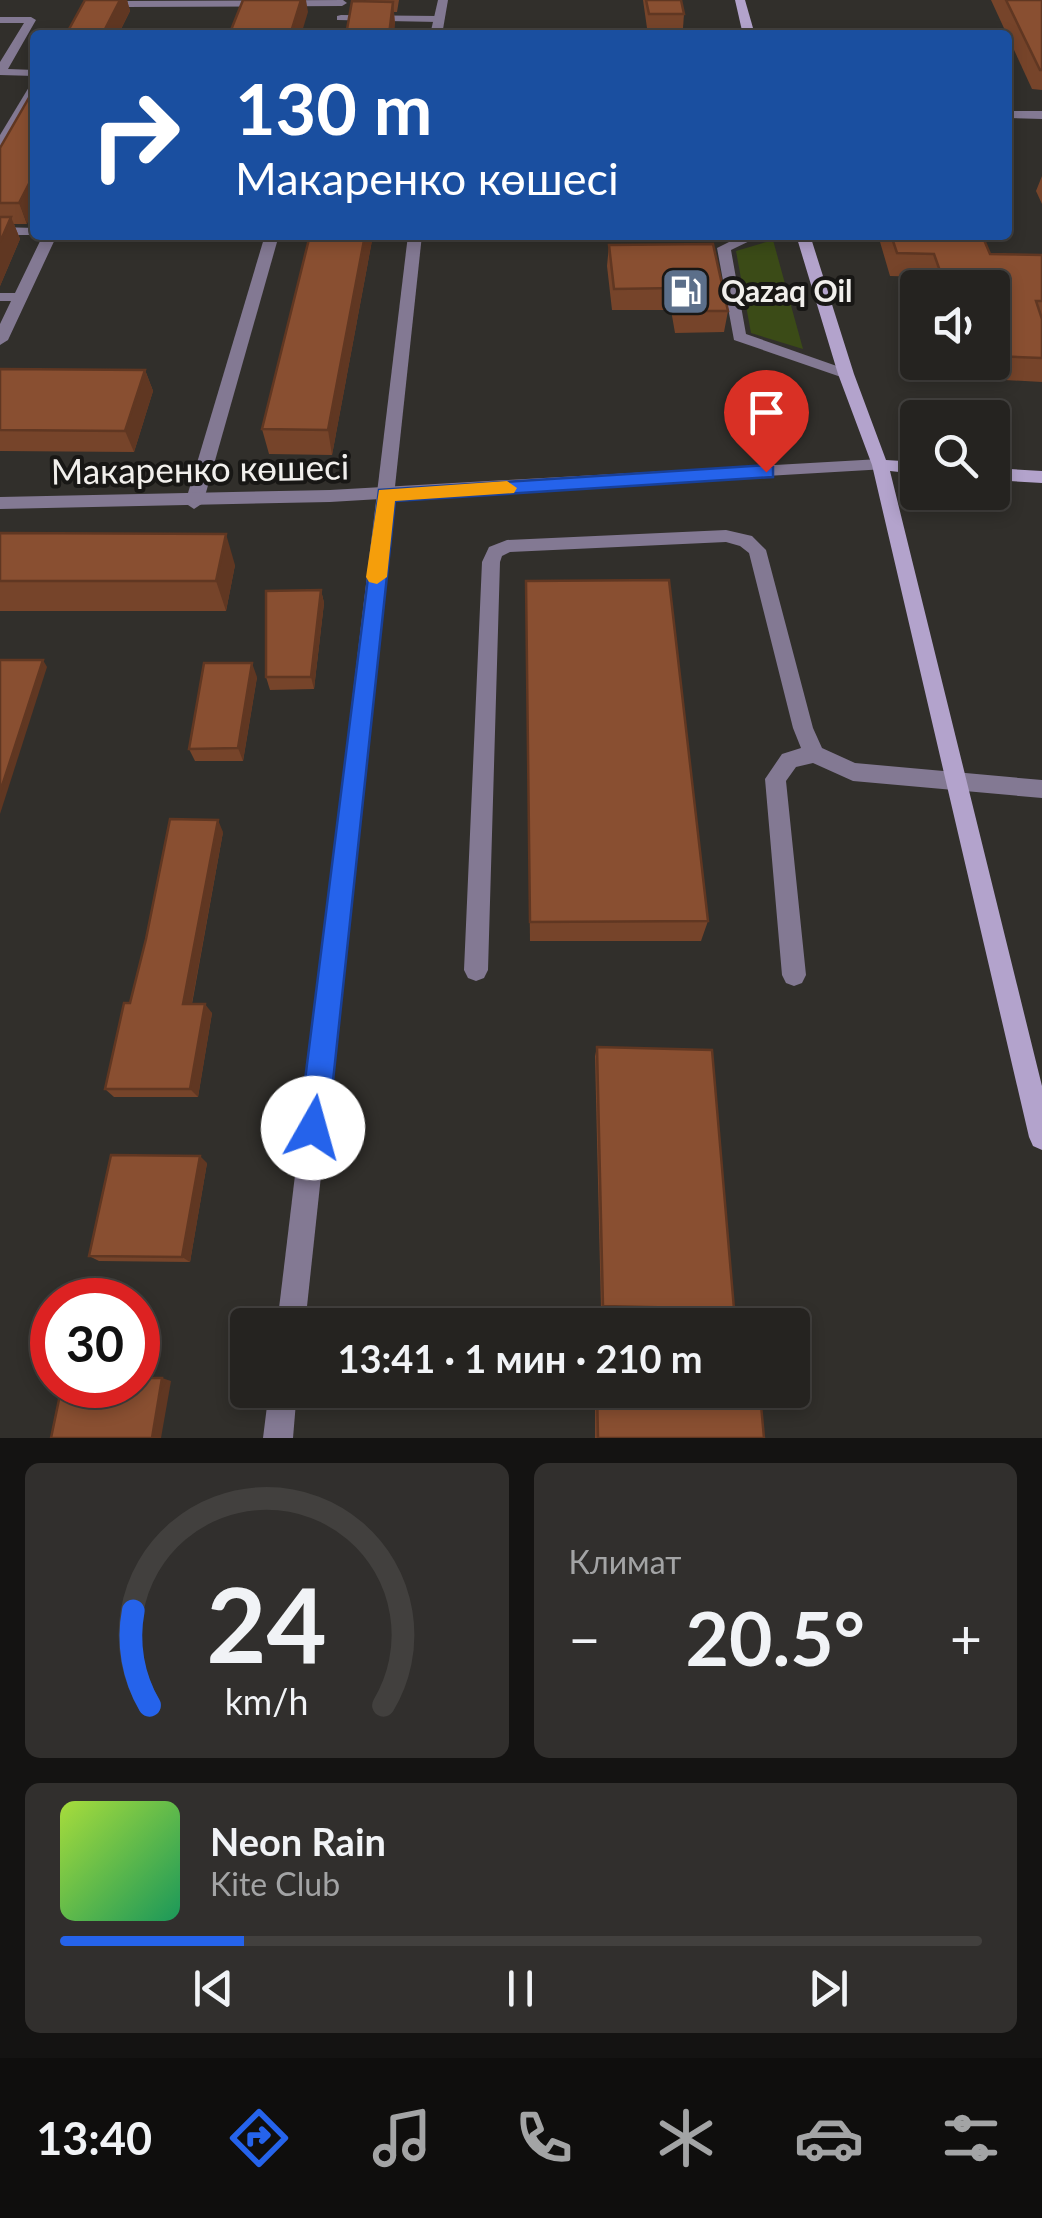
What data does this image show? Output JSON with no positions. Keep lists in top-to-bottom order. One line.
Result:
{"streets":{"street":["Макаренко көшесі"]},"places":{"fuel station":["Qazaq Oil"]},"page":{"turn":["130 m","Макаренко көшесі"],"limit":"30","trip":"13:41 · 1 мин · 210 m","tile":"Климат","heat":["−","20.5°","+"],"song":["Neon Rain","Kite Club"],"tabs":"13:40","gauge":["24","km/h"]}}
